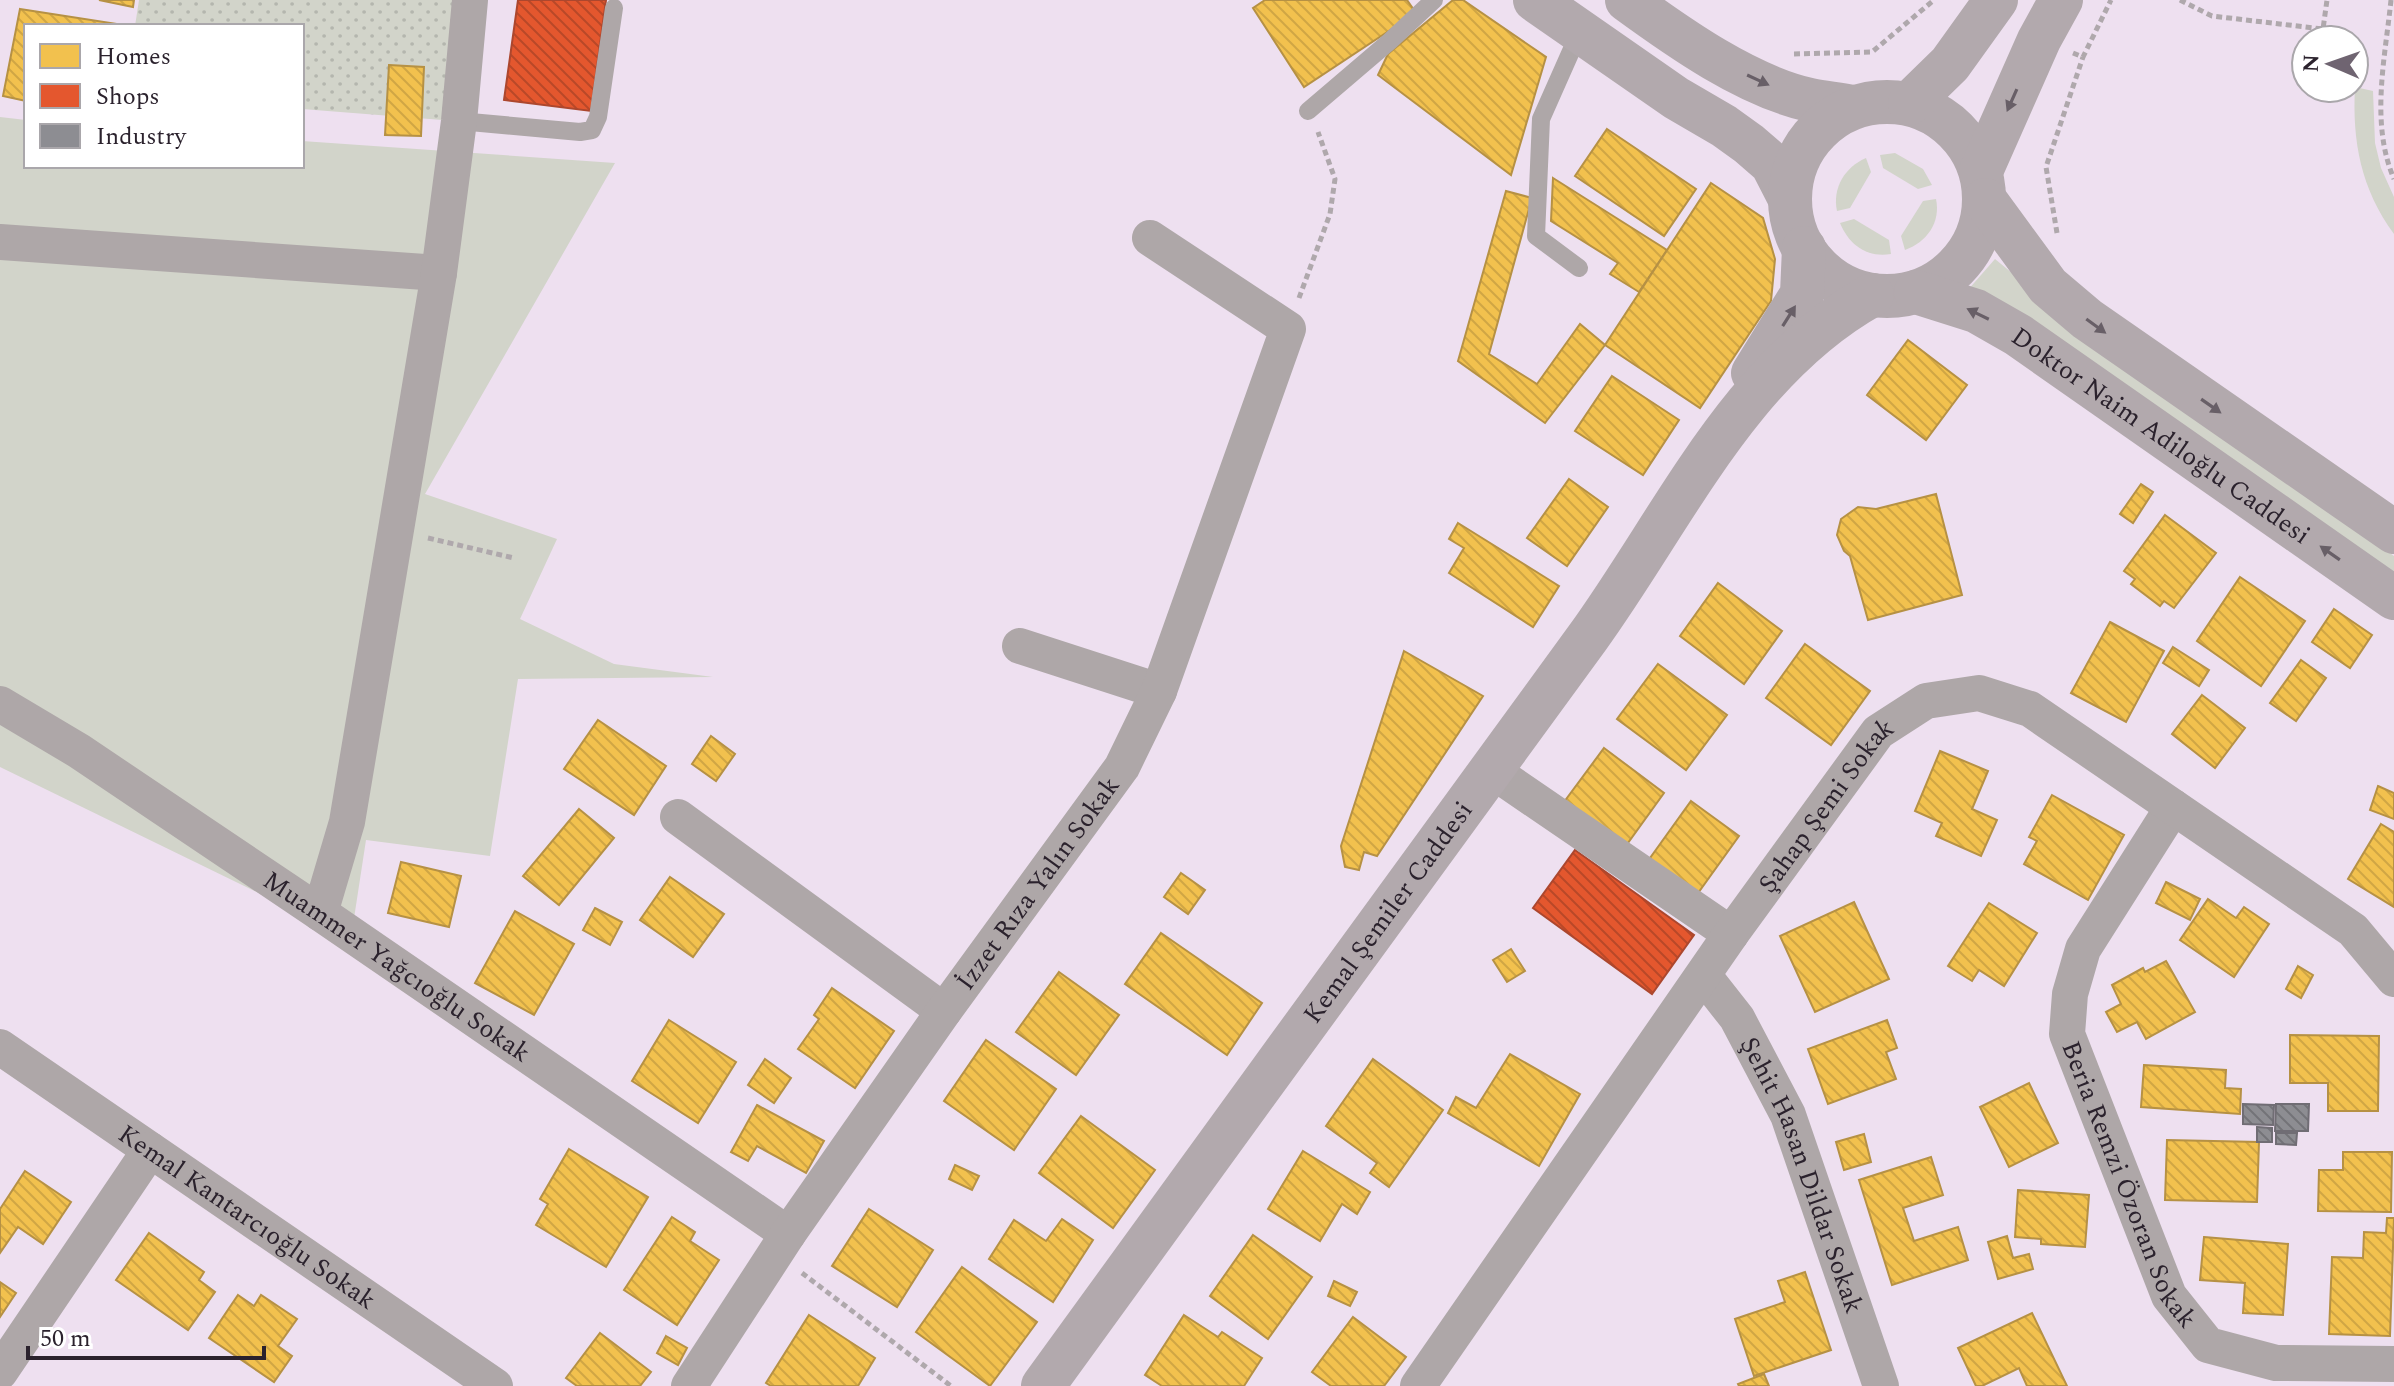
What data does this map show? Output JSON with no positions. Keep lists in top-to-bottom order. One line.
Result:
{"streets":{"main road":["Doktor Naim Adiloğlu Caddesi","Kemal Şemiler Caddesi"],"street":["Şahap Şemi Sokak","İzzet Rıza Yalın Sokak","Muammer Yağcıoğlu Sokak","Şehit Hasan Dildar Sokak","Beria Remzi Özoran Sokak","Kemal Kantarcıoğlu Sokak"]},"crossings":[["Doktor Naim Adiloğlu Caddesi","Kemal Şemiler Caddesi"],["Şahap Şemi Sokak","Şehit Hasan Dildar Sokak"],["Şahap Şemi Sokak","Beria Remzi Özoran Sokak"],["İzzet Rıza Yalın Sokak","Muammer Yağcıoğlu Sokak"]],"legend":["Homes","Shops","Industry"],"scale_bar":"50 m","north":"left"}
